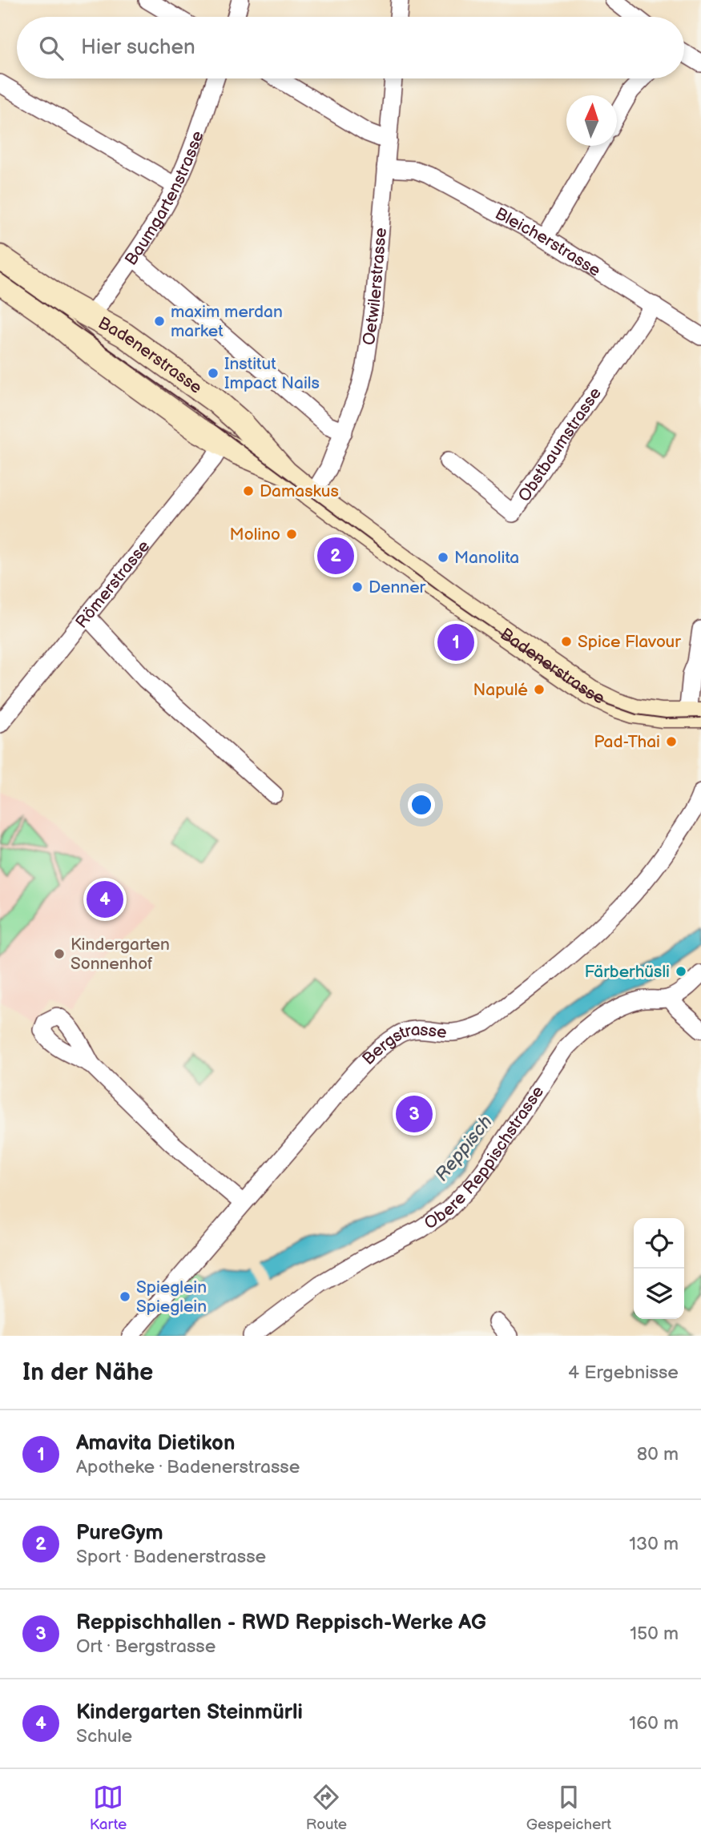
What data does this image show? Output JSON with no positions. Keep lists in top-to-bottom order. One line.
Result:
{"streets":{"main road":["Badenerstrasse"],"street":["Baumgartenstrasse","Bleicherstrasse","Oetwilerstrasse","Obstbaumstrasse","Römerstrasse","Bergstrasse","Obere Reppischstrasse"]},"crossings":[["Baumgartenstrasse","Badenerstrasse"],["Bleicherstrasse","Oetwilerstrasse"],["Bleicherstrasse","Obstbaumstrasse"],["Oetwilerstrasse","Badenerstrasse"],["Badenerstrasse","Römerstrasse"]],"water":["Reppisch"],"places":["maxim merdan market","Institut Impact Nails","Damaskus","Molino","Manolita","Denner","Spice Flavour","Napulé","Pad-Thai","Kindergarten Sonnenhof","Färberhüsli","Spieglein Spieglein"],"north":"top","page":{"search":"Hier suchen","pins":["2","1","4","3"],"heading":["In der Nähe","4 Ergebnisse"],"list":[{"mark":"1","name":"Amavita Dietikon","note":"Apotheke · Badenerstrasse","value":"80 m"},{"mark":"2","name":"PureGym","note":"Sport · Badenerstrasse","value":"130 m"},{"mark":"3","name":"Reppischhallen - RWD Reppisch-Werke AG","note":"Ort · Bergstrasse","value":"150 m"},{"mark":"4","name":"Kindergarten Steinmürli","note":"Schule","value":"160 m"}],"nav":["Karte","Route","Gespeichert"]}}
